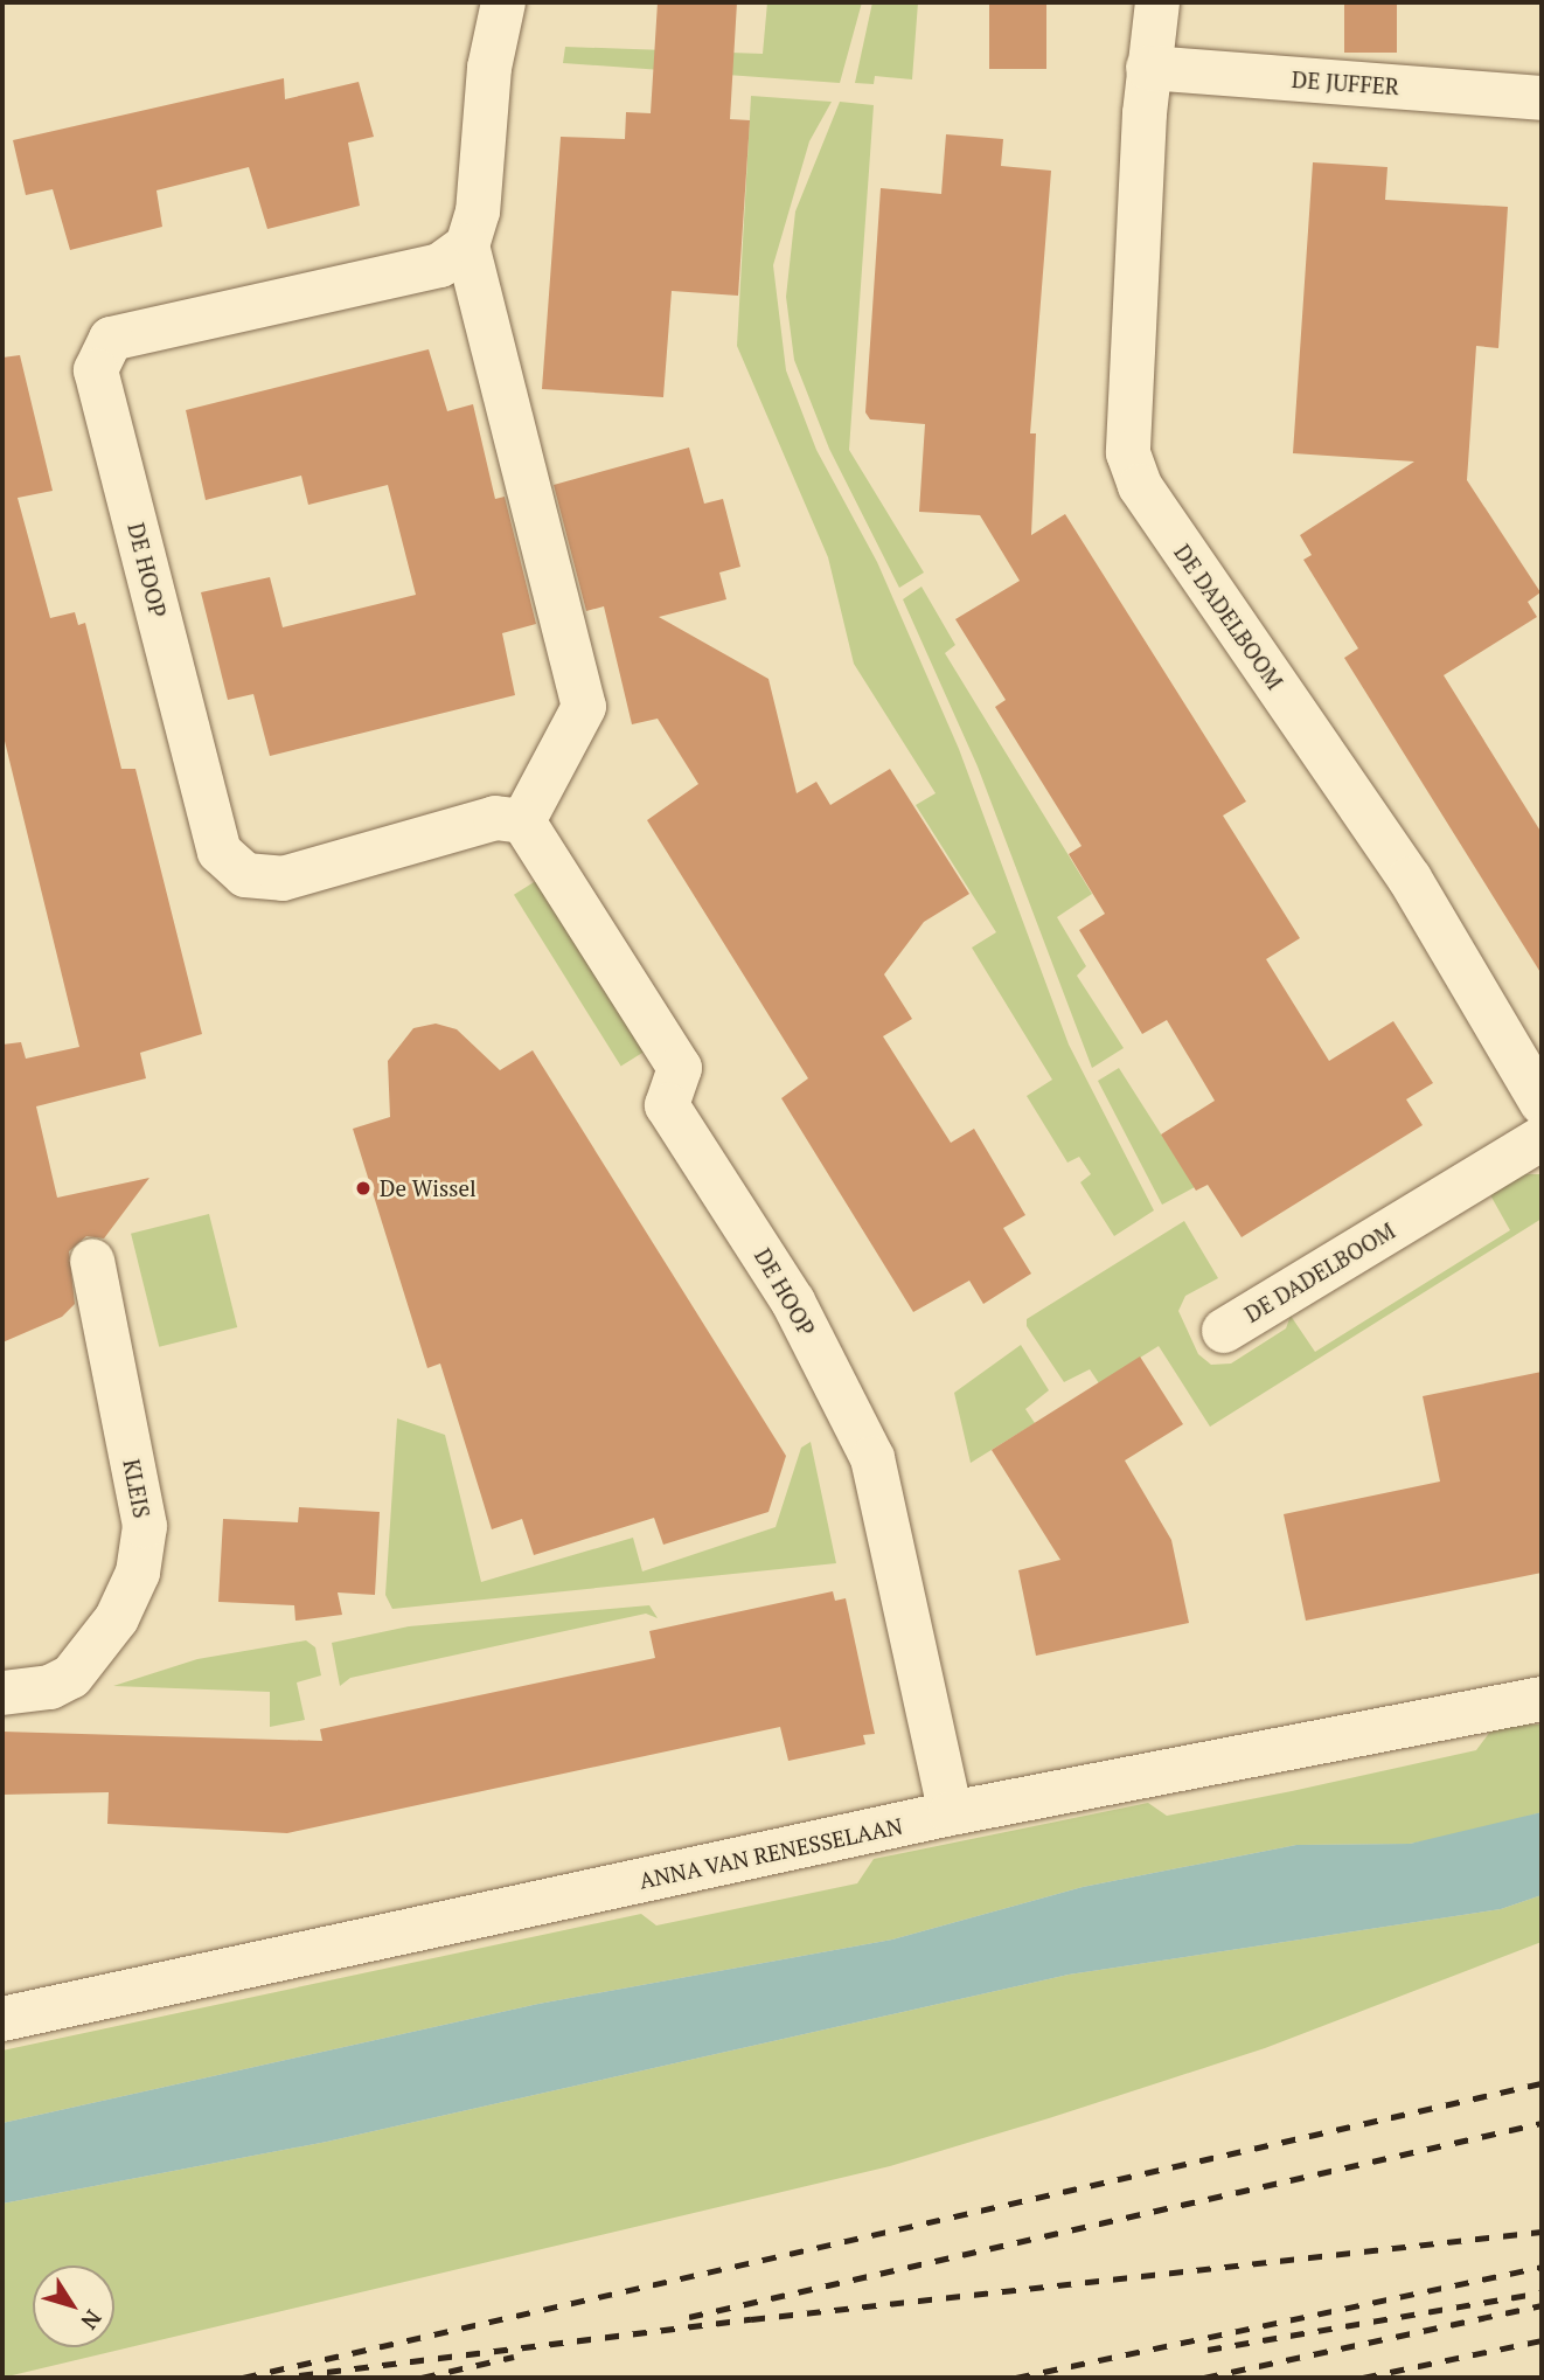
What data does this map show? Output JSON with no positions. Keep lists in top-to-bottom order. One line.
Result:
{"streets":{"street":["DE JUFFER","DE HOOP","DE DADELBOOM","KLEIS","ANNA VAN RENESSELAAN"]},"crossings":[["DE JUFFER","DE DADELBOOM"],["DE HOOP","ANNA VAN RENESSELAAN"]],"places":["De Wissel"],"north":"bottom right"}
